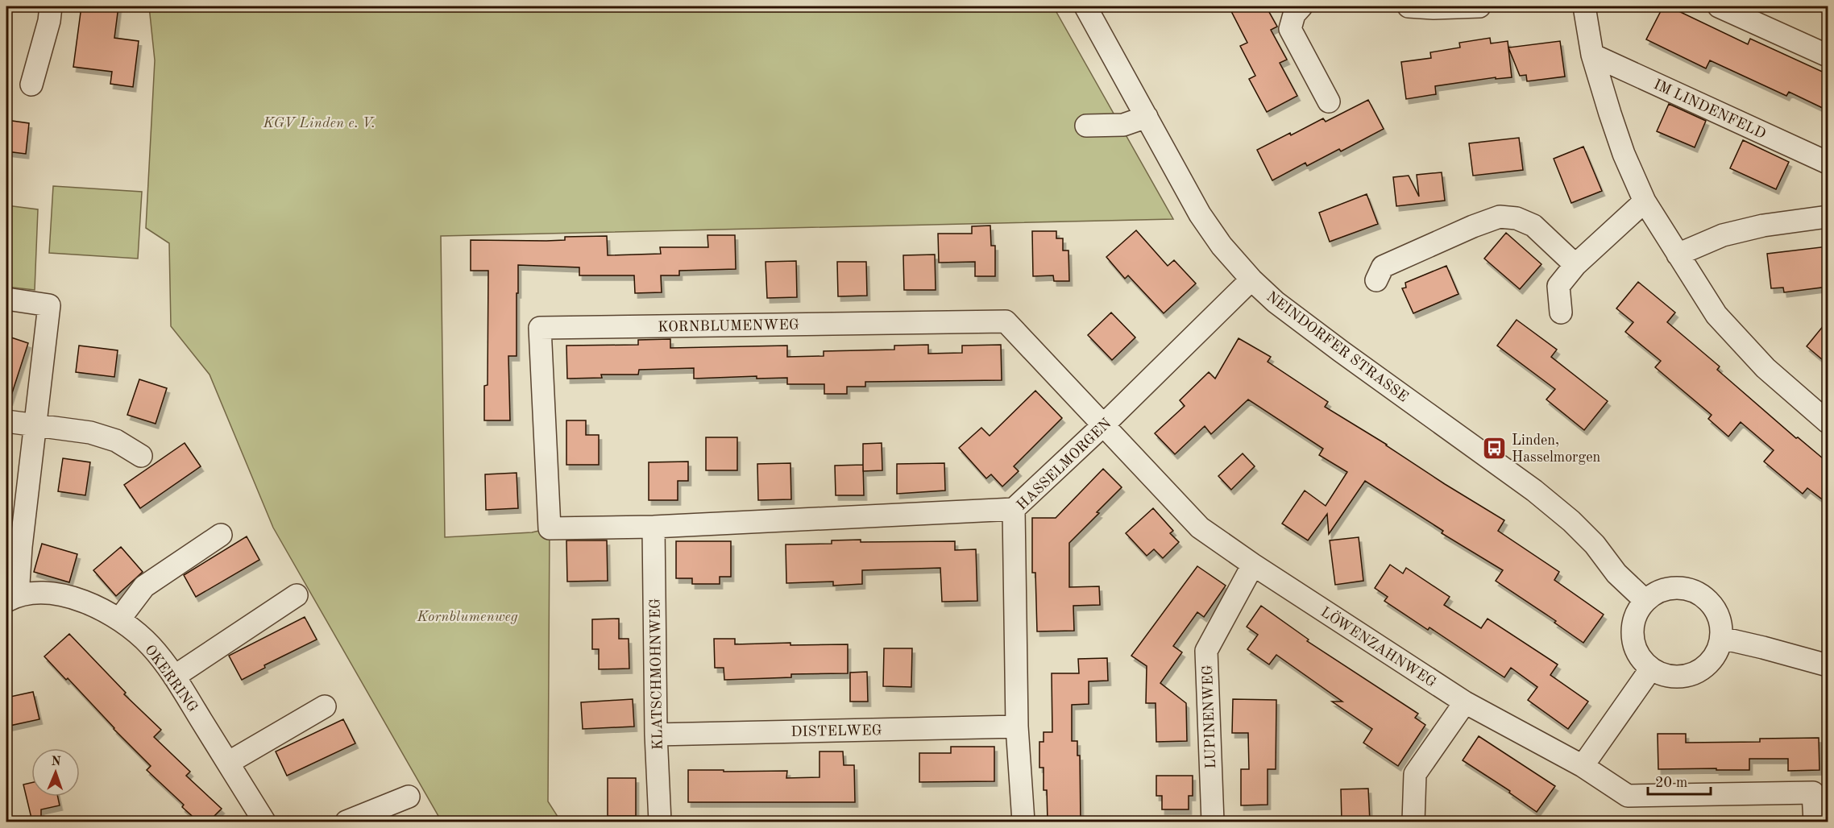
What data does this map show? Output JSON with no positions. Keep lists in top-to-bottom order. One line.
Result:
{"streets":{"street":["IM LINDENFELD","KORNBLUMENWEG","NEINDORFER STRASSE","HASSELMORGEN","LÖWENZAHNWEG","KLATSCHMOHNWEG","OKERRING","LUPINENWEG","DISTELWEG"]},"crossings":[["KORNBLUMENWEG","HASSELMORGEN"],["KORNBLUMENWEG","LÖWENZAHNWEG"],["KORNBLUMENWEG","KLATSCHMOHNWEG"],["NEINDORFER STRASSE","HASSELMORGEN"],["HASSELMORGEN","LÖWENZAHNWEG"],["HASSELMORGEN","DISTELWEG"],["LÖWENZAHNWEG","LUPINENWEG"],["KLATSCHMOHNWEG","DISTELWEG"]],"parks":["KGV Linden e. V.","Kornblumenweg"],"places":{"bus stop":["Linden, Hasselmorgen"]},"scale_bar":"20 m","north":"top"}
